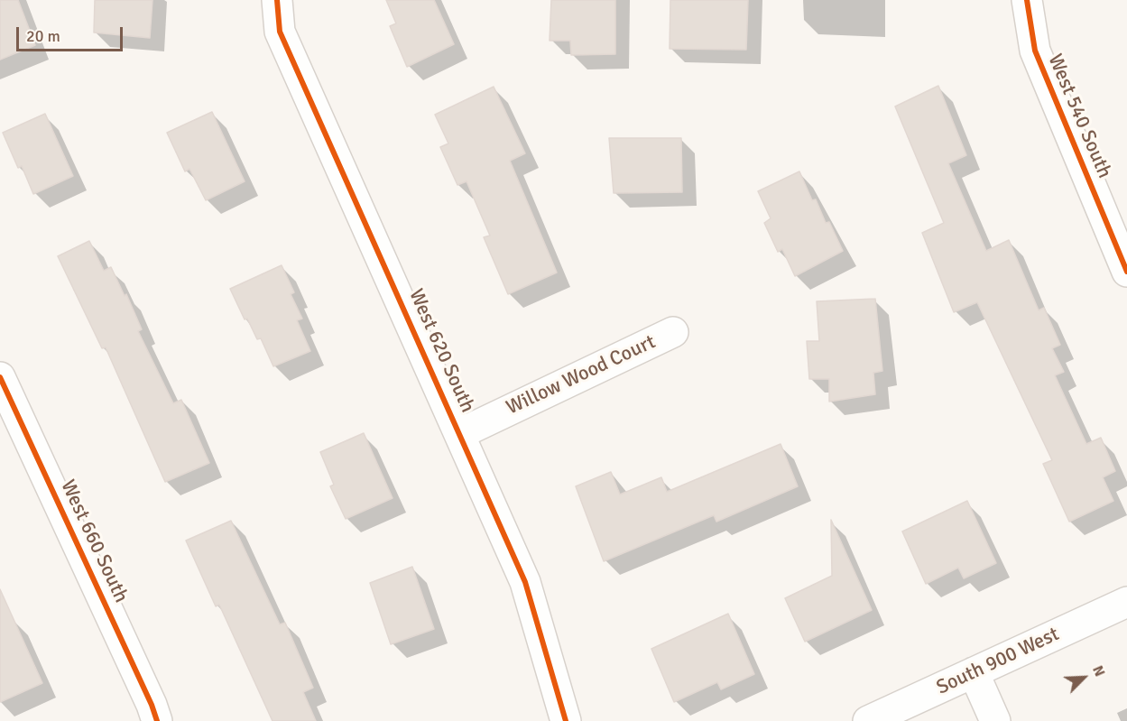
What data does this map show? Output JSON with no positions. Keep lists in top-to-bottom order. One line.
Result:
{"streets":{"street":["West 540 South","West 620 South","Willow Wood Court","West 660 South","South 900 West"]},"crossings":[["West 620 South","Willow Wood Court"]],"scale_bar":"20 m","north":"top right"}
